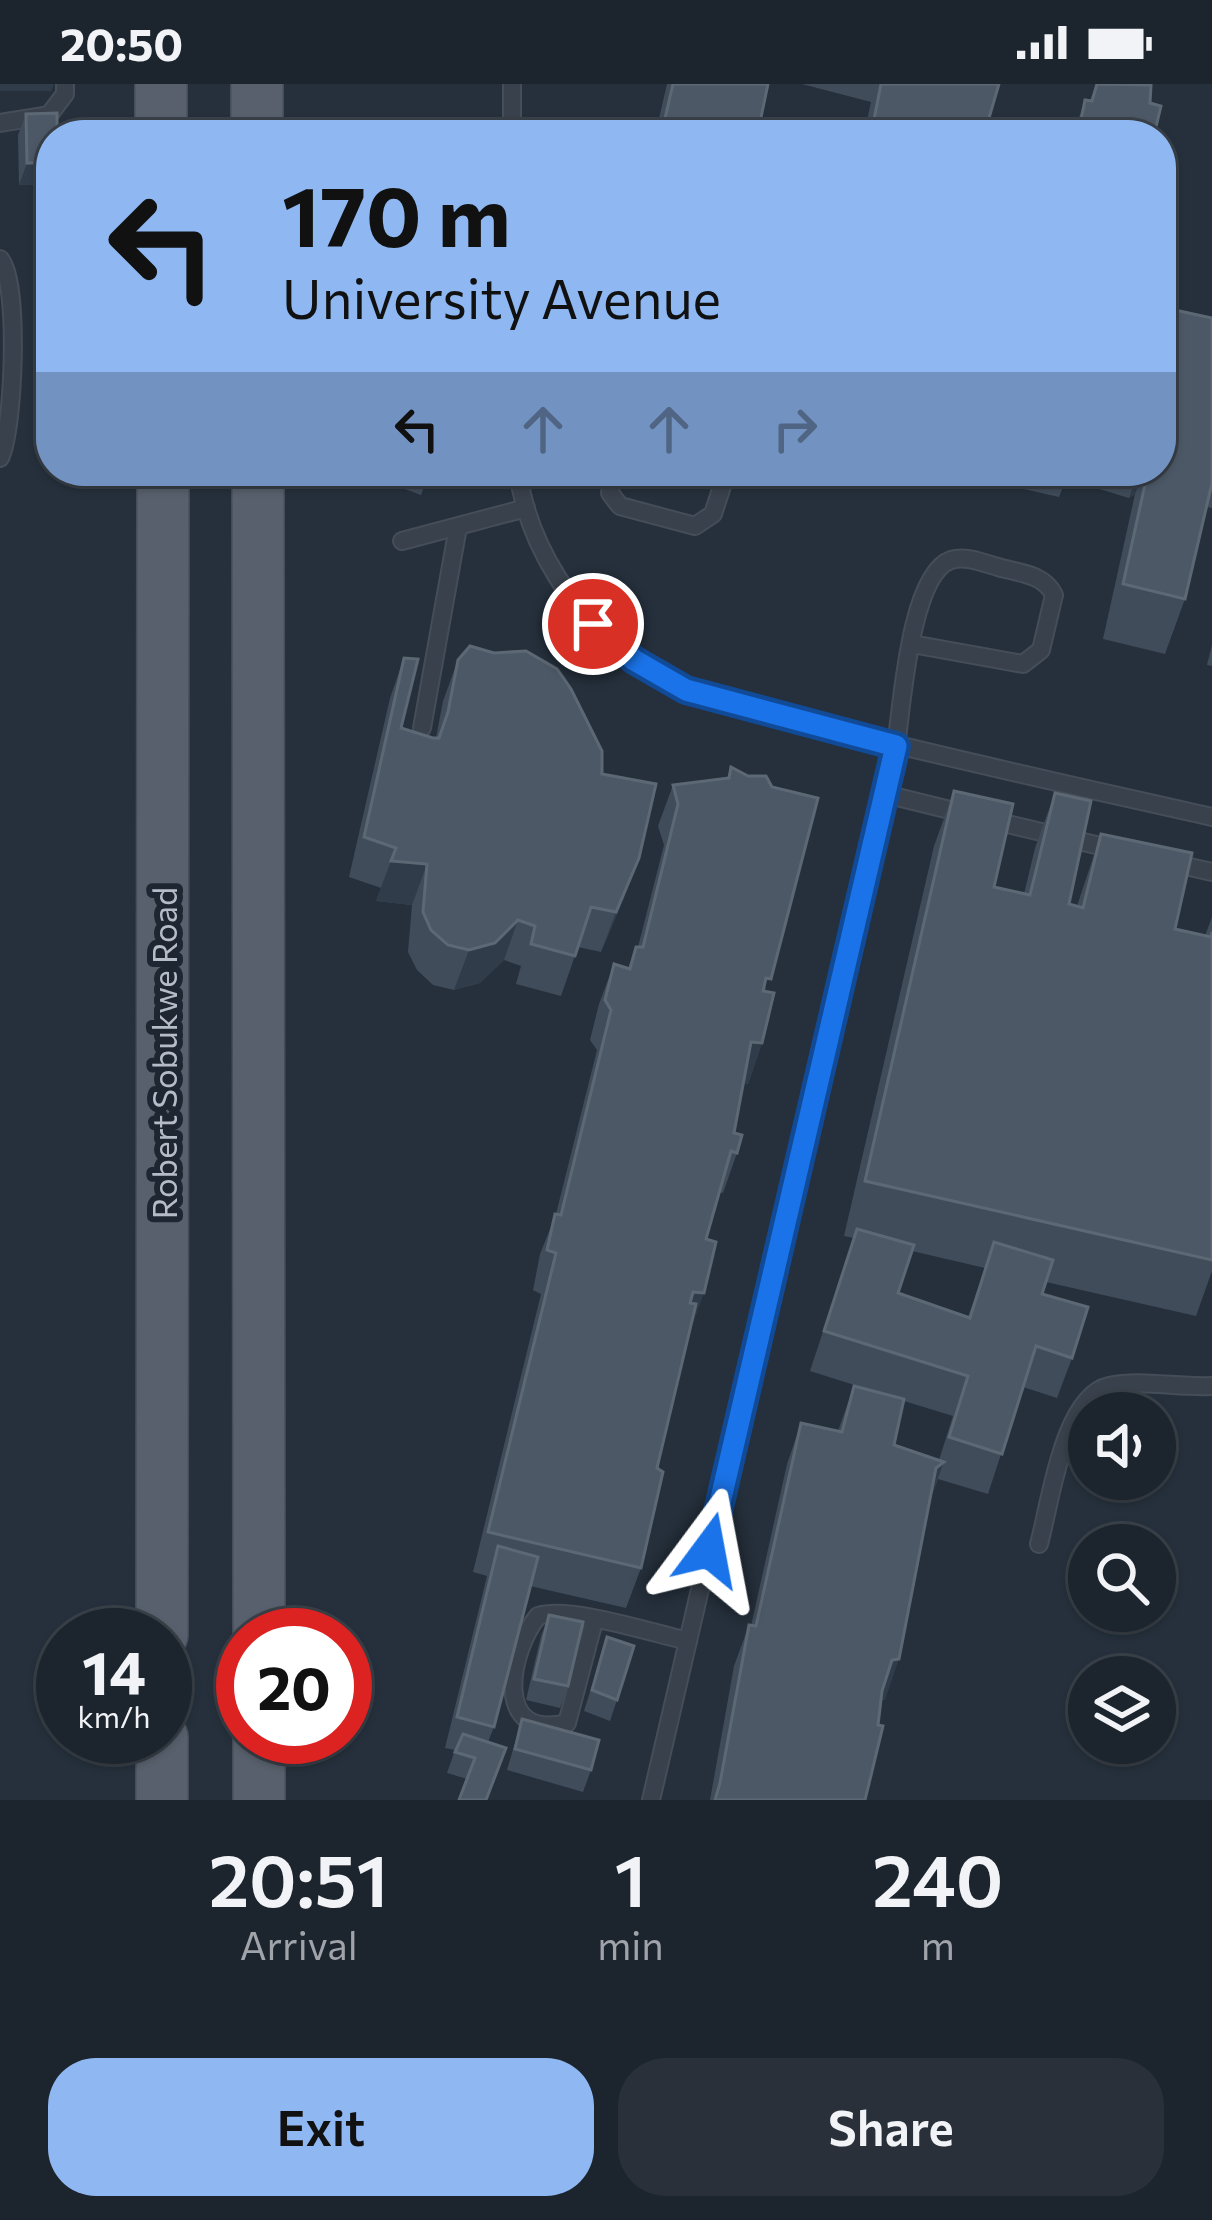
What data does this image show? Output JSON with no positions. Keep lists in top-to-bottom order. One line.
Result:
{"streets":{"main road":["Robert Sobukwe Road"]},"page":{"status":"20:50","turn":["170 m","University Avenue"],"speed":"14 km/h","limit":"20","eta":["20:51","Arrival","1","min","240","m"],"buttons":["Exit","Share"]}}
